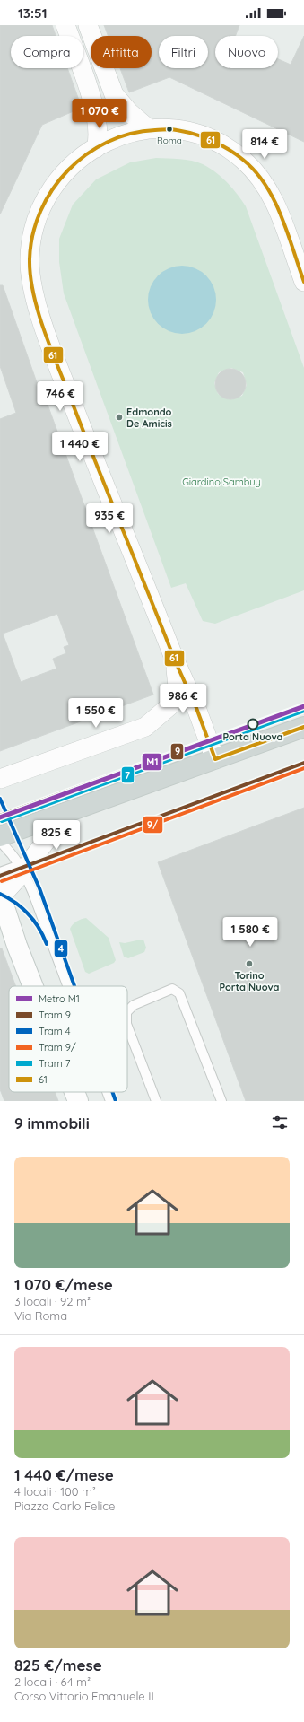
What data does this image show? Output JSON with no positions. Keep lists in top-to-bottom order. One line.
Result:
{"parks":["Giardino Sambuy"],"places":["Roma","Edmondo De Amicis","Porta Nuova","Torino Porta Nuova"],"lines":["transit line 61","tram line 9","metro line M1","tram line 7","tram line 9/","tram line 4"],"legend":["Metro M1","Tram 9","Tram 4","Tram 9/","Tram 7","61"],"page":{"status":"13:51","chip":["Compra","Affitta","Filtri","Nuovo"],"price":["1 070 €","814 €","746 €","1 440 €","935 €","986 €","1 550 €","825 €","1 580 €"],"heading":"9 immobili","list":[{"name":"1 070 €/mese","note":"3 locali · 92 m² · Via Roma"},{"name":"1 440 €/mese","note":"4 locali · 100 m² · Piazza Carlo Felice"},{"name":"825 €/mese","note":"2 locali · 64 m² · Corso Vittorio Emanuele II"}]}}
